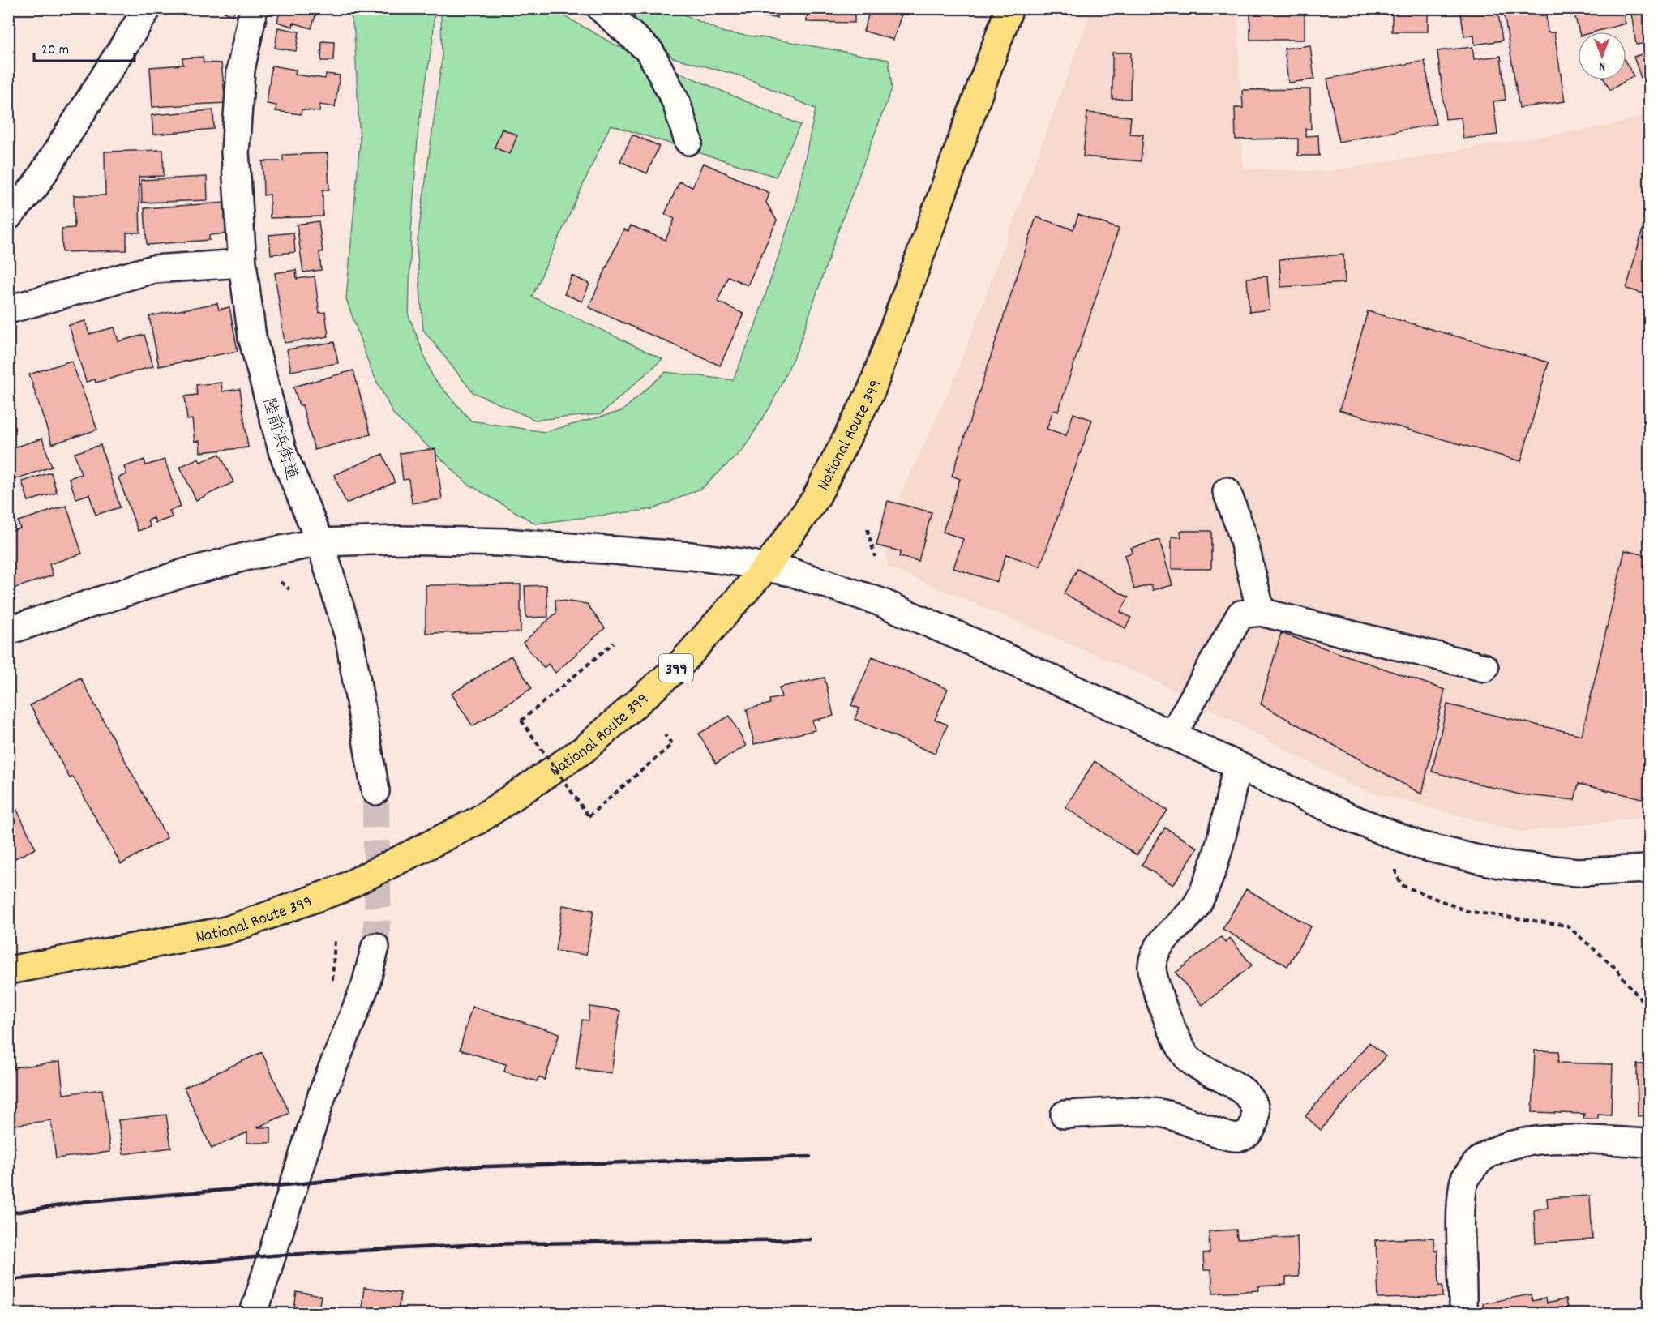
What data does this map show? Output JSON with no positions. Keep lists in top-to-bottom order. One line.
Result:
{"streets":{"highway":["National Route 399","399"],"street":["陸前浜街道"]},"scale_bar":"20 m","north":"bottom"}
